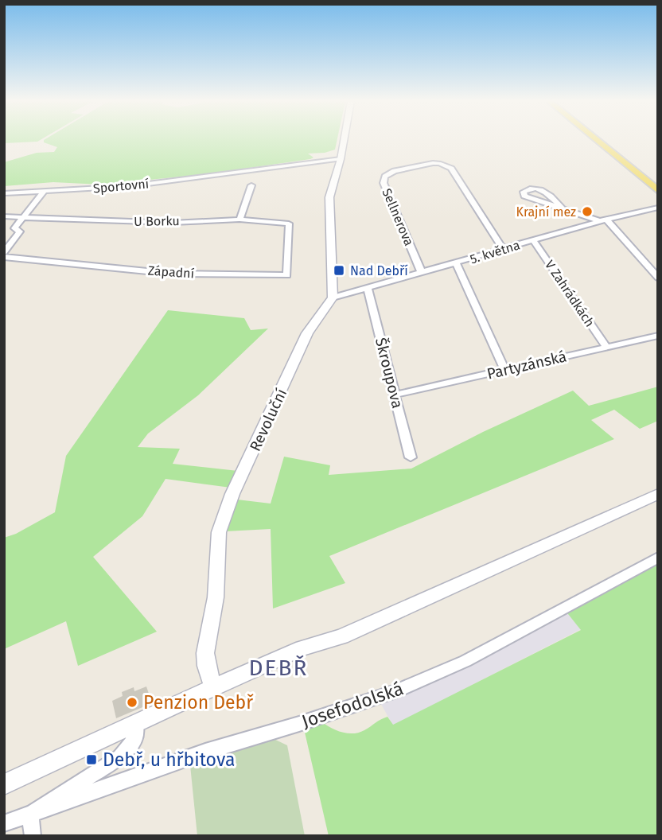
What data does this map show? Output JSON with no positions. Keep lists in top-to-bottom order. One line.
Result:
{"streets":{"main road":["Revoluční"],"street":["Sportovní","Sellnerova","U Borku","5. května","Západní","V Zahrádkách","Partyzánská","Škroupova","Josefodolská"]},"crossings":[["Sellnerova","5. května"],["U Borku","Západní"],["5. května","V Zahrádkách"],["5. května","Škroupova"],["5. května","Revoluční"],["V Zahrádkách","Partyzánská"],["Partyzánská","Škroupova"]],"districts":["DEBŘ"],"places":{"other":["Krajní mez","Penzion Debř"],"transit":["Nad Debří","Debř, u hřbitova"]}}
